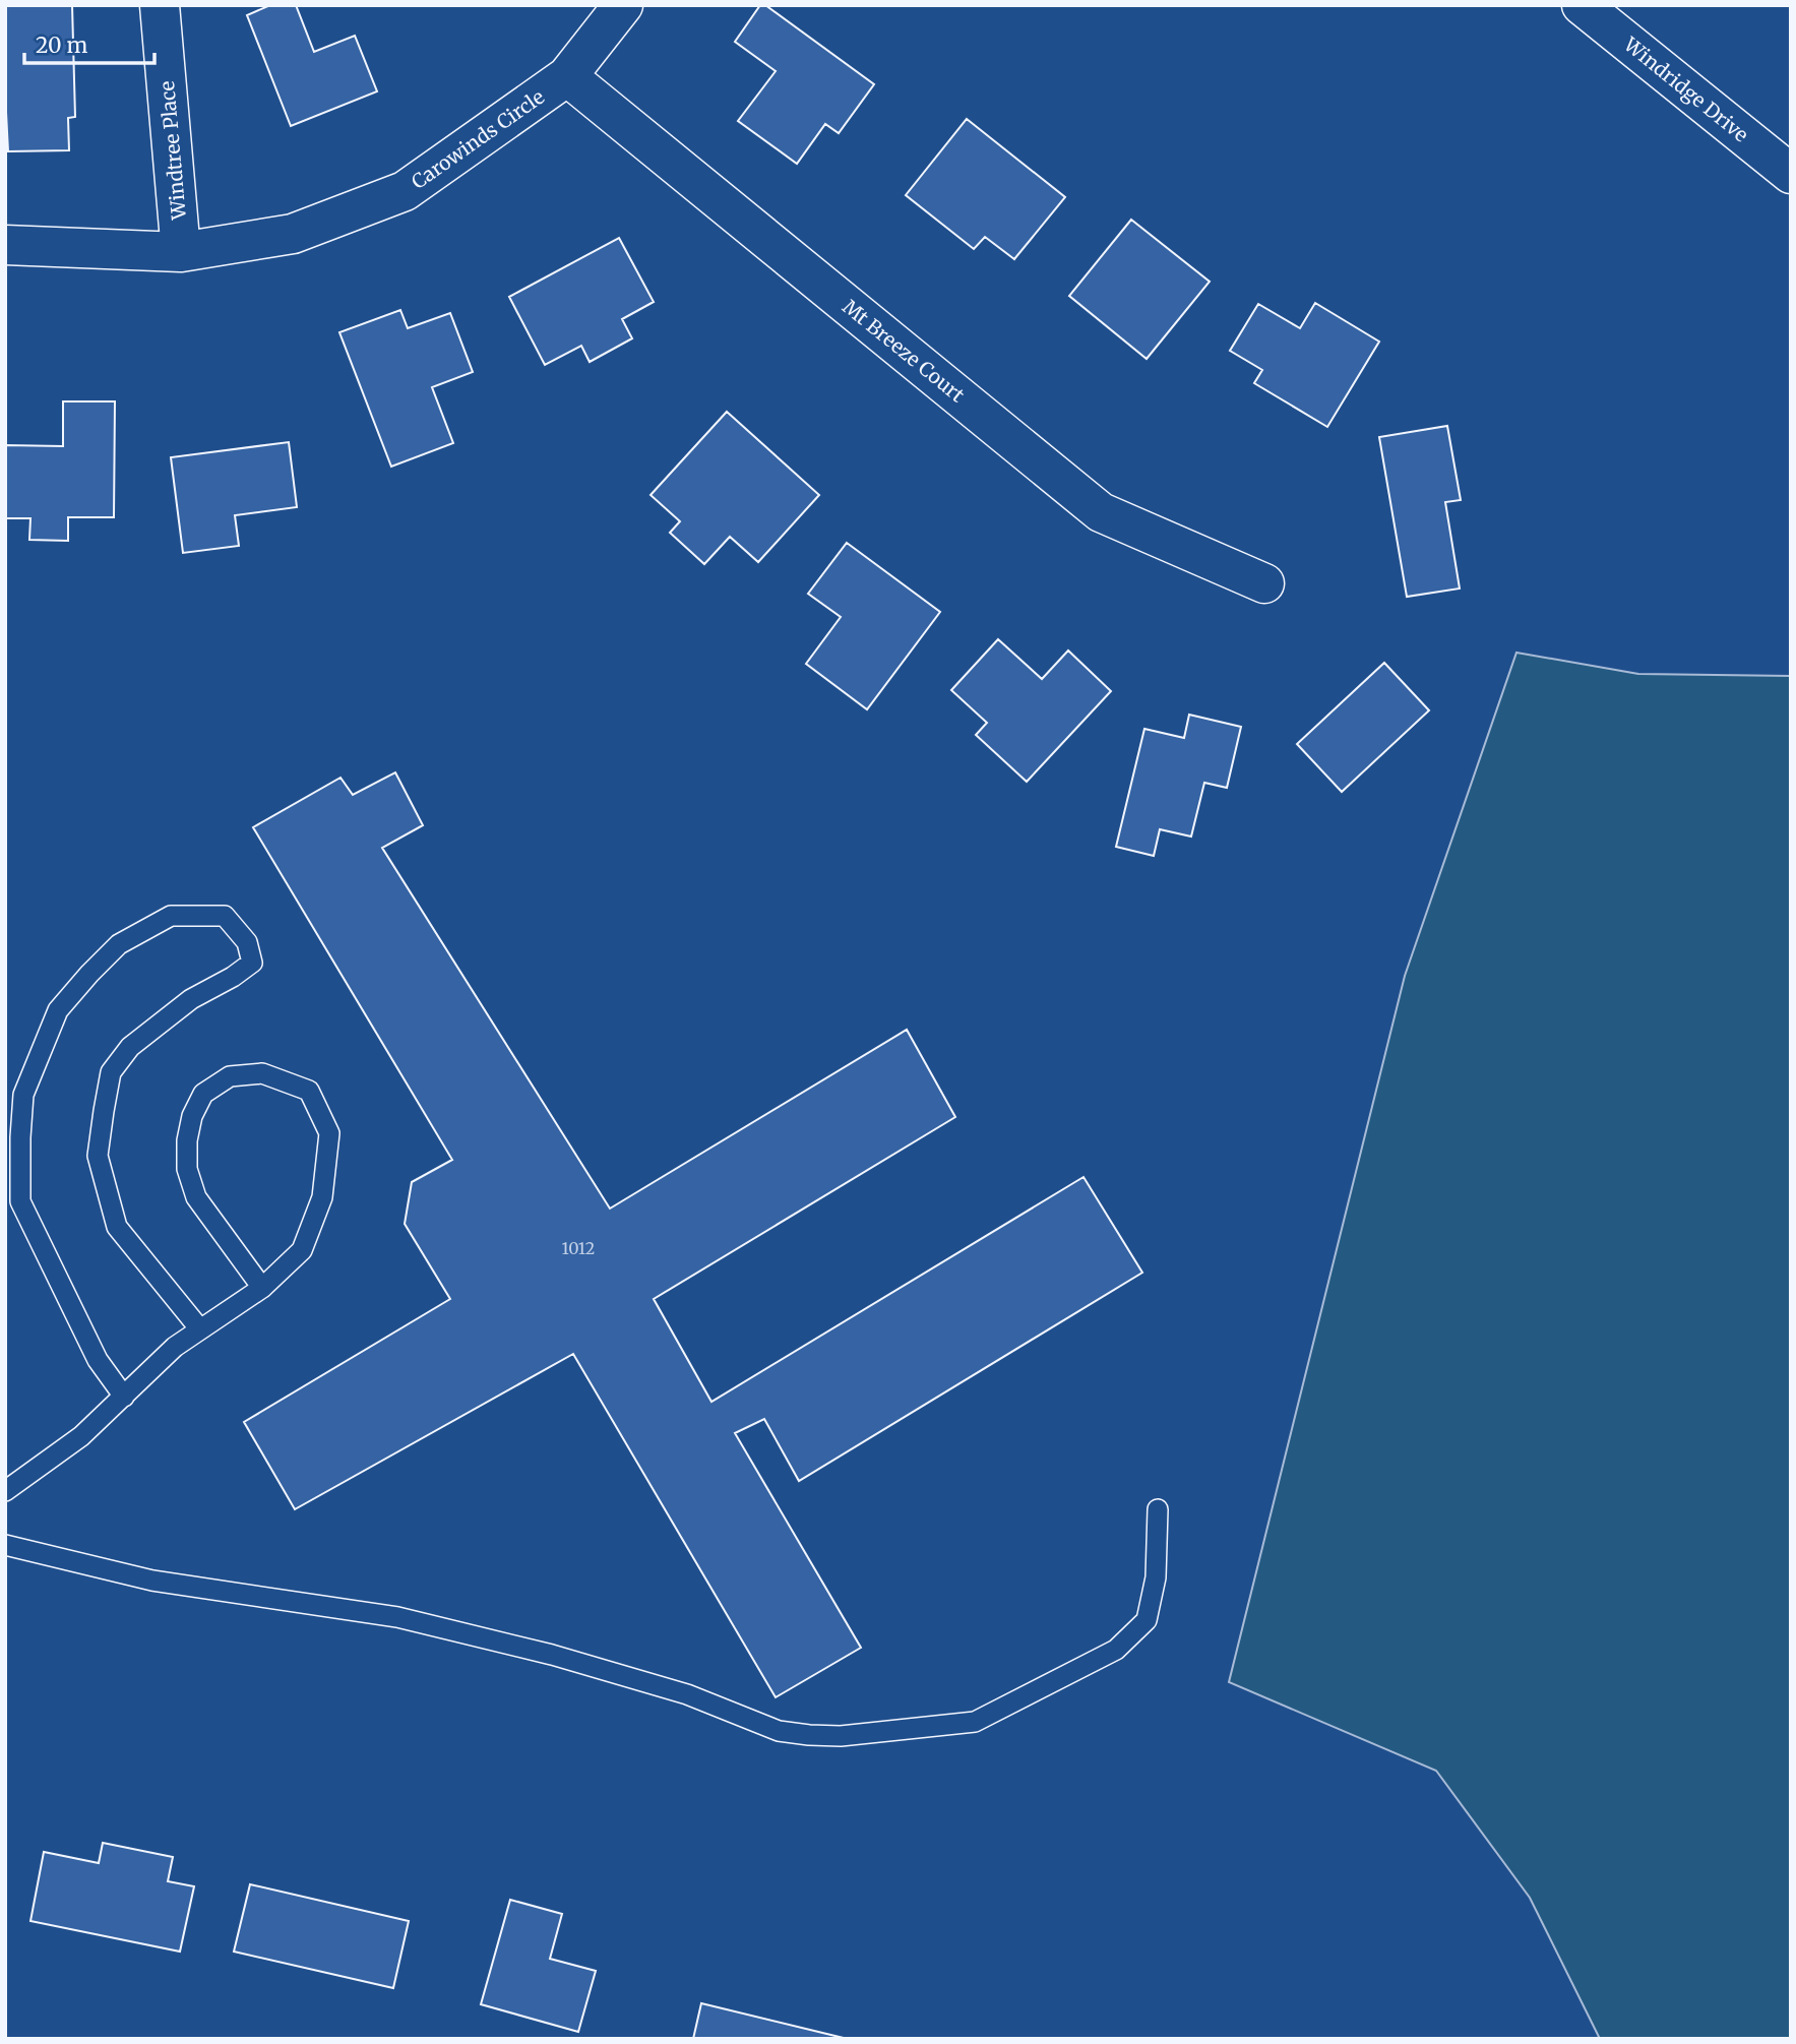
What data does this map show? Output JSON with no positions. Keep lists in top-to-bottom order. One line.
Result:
{"streets":{"street":["Windridge Drive","Carowinds Circle","Windtree Place","Mt Breeze Court"]},"crossings":[["Carowinds Circle","Windtree Place"],["Carowinds Circle","Mt Breeze Court"]],"house_numbers":["1012"],"scale_bar":"20 m"}
